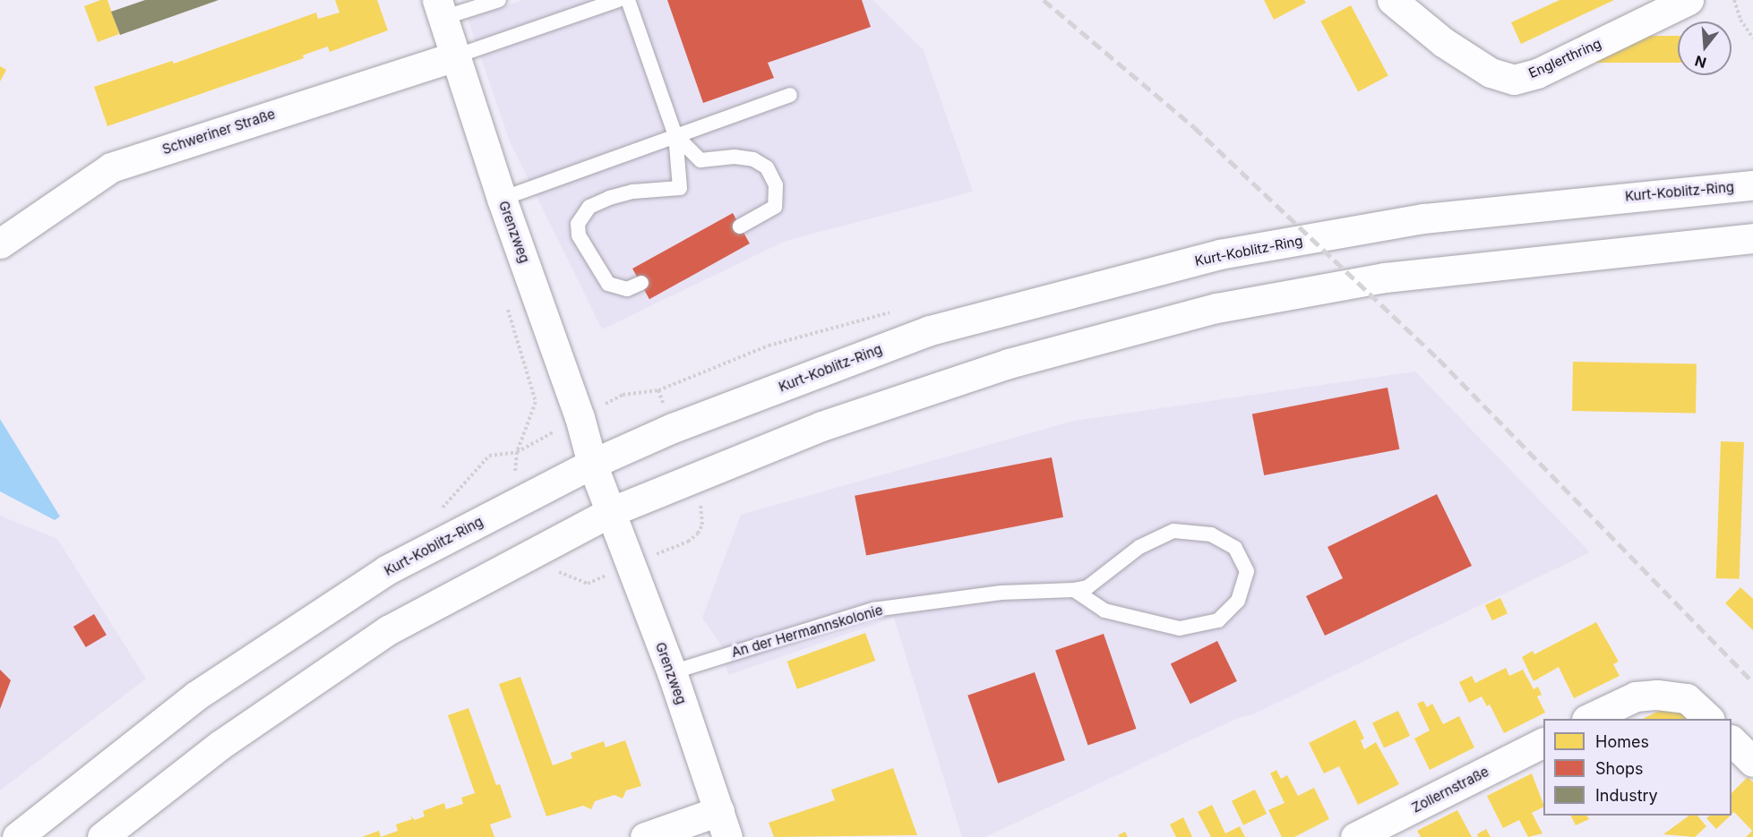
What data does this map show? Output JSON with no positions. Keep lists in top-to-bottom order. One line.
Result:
{"streets":{"main road":["Englerthring","Schweriner Straße","Kurt-Koblitz-Ring","Grenzweg","Zollernstraße"],"lane":["An der Hermannskolonie"]},"crossings":[["Schweriner Straße","Grenzweg"],["Kurt-Koblitz-Ring","Grenzweg"],["Grenzweg","An der Hermannskolonie"]],"legend":["Homes","Shops","Industry"],"north":"bottom"}
